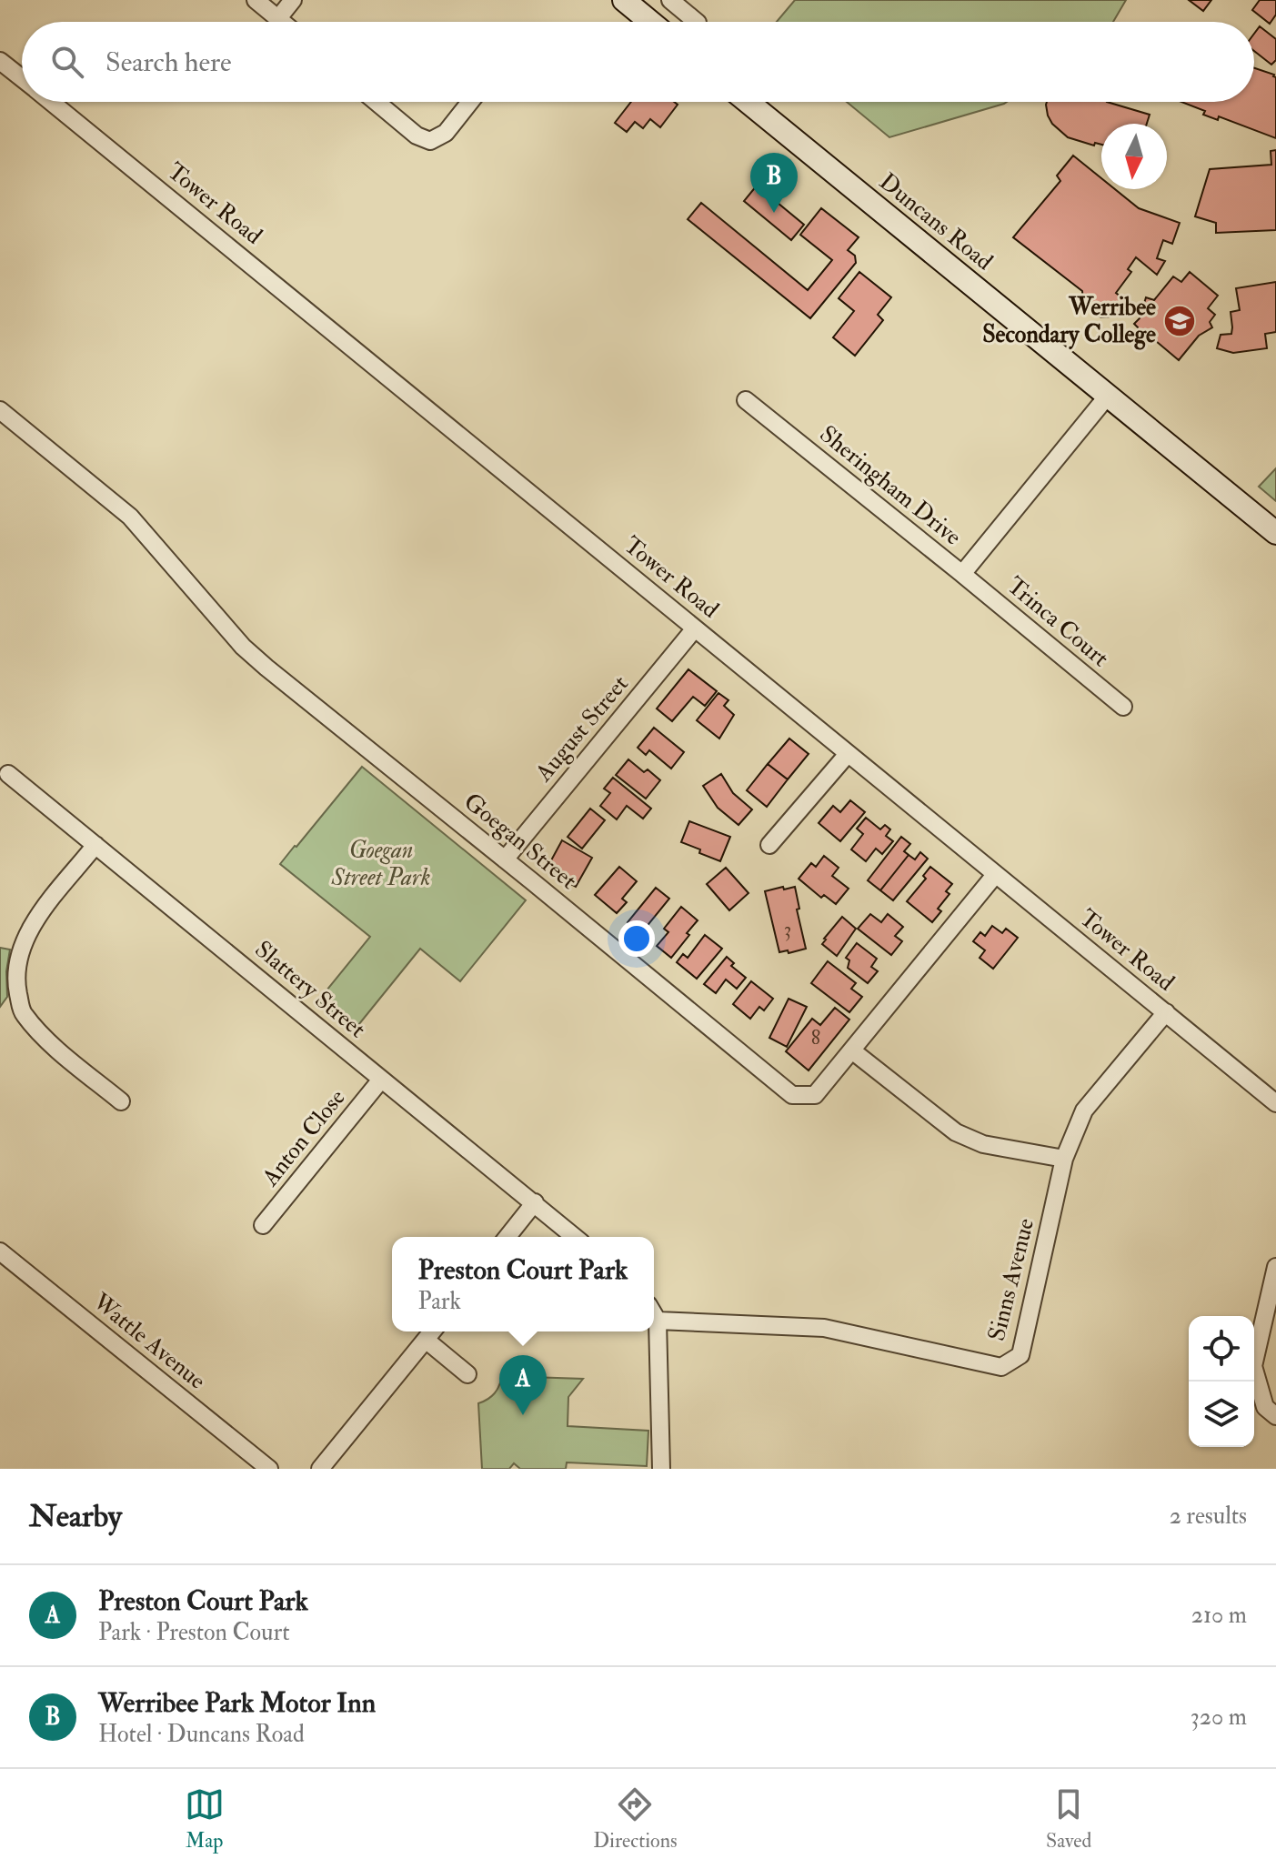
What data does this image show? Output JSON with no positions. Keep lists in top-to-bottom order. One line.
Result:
{"streets":{"main road":["Duncans Road"],"street":["Tower Road","Sheringham Drive","Trinca Court","August Street","Goegan Street","Slattery Street","Anton Close","Sinns Avenue","Wattle Avenue"]},"crossings":[["Tower Road","August Street"],["Tower Road","Goegan Street"],["Tower Road","Sinns Avenue"],["Duncans Road","Sheringham Drive"],["Sheringham Drive","Trinca Court"],["August Street","Goegan Street"],["Slattery Street","Anton Close"]],"parks":["Goegan Street Park"],"places":{"school or university":["Werribee Secondary College"]},"house_numbers":["3","8"],"north":"bottom","page":{"search":"Search here","pins":["B","A"],"popup":["Preston Court Park","Park"],"heading":["Nearby","2 results"],"list":[{"mark":"A","name":"Preston Court Park","note":"Park · Preston Court","value":"210 m"},{"mark":"B","name":"Werribee Park Motor Inn","note":"Hotel · Duncans Road","value":"320 m"}],"nav":["Map","Directions","Saved"]}}
